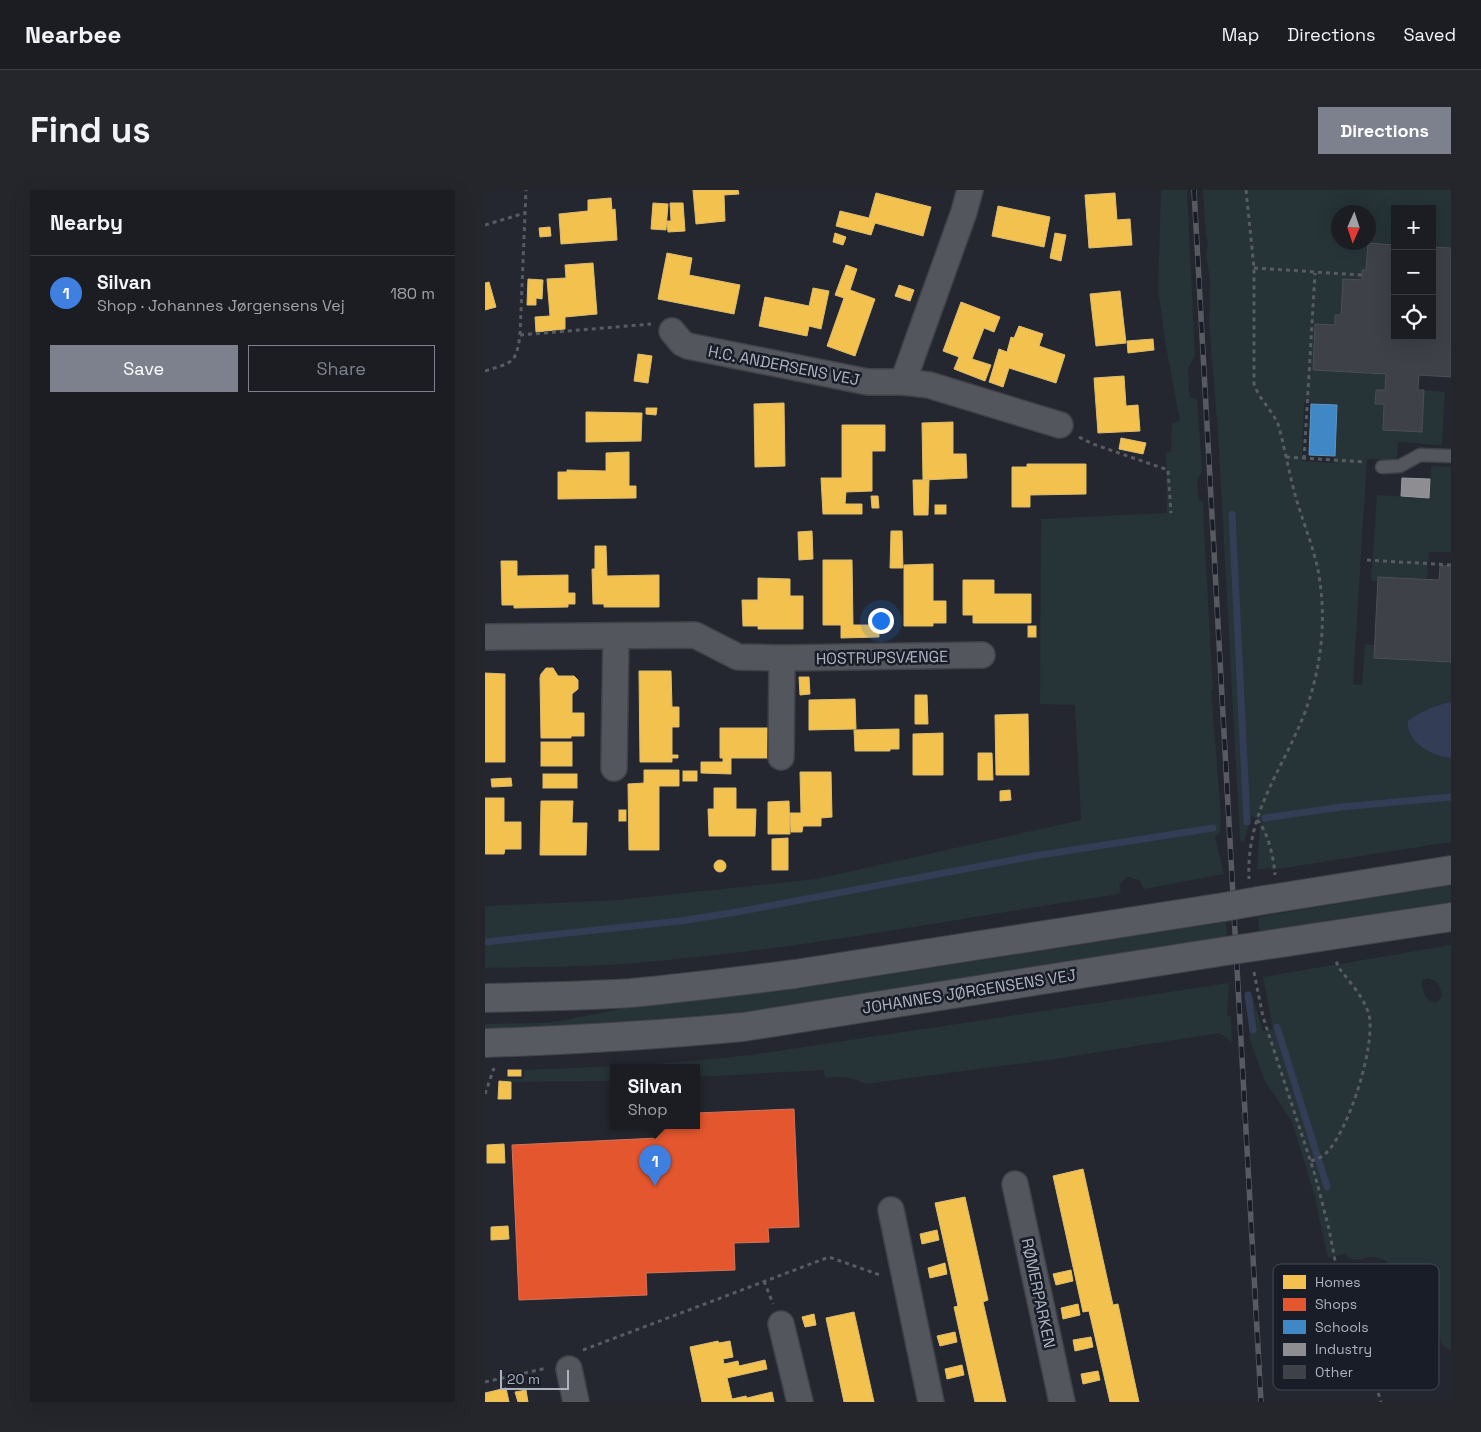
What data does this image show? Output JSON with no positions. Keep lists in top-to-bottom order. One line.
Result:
{"streets":{"street":["H.C. ANDERSENS VEJ","HOSTRUPSVÆNGE","JOHANNES JØRGENSENS VEJ","RØMERPARKEN"]},"legend":["Homes","Shops","Schools","Industry","Other"],"scale_bar":"20 m","north":"bottom","page":{"header":"Nearbee","nav":["Map","Directions","Saved"],"buttons":["Directions",["Save","Share"]],"title":"Find us","heading":"Nearby","map_buttons":["+","−"],"list":[{"mark":"1","name":"Silvan","note":"Shop · Johannes Jørgensens Vej","value":"180 m"}],"popup":["Silvan","Shop"],"pins":"1","scale":"20 m"}}
